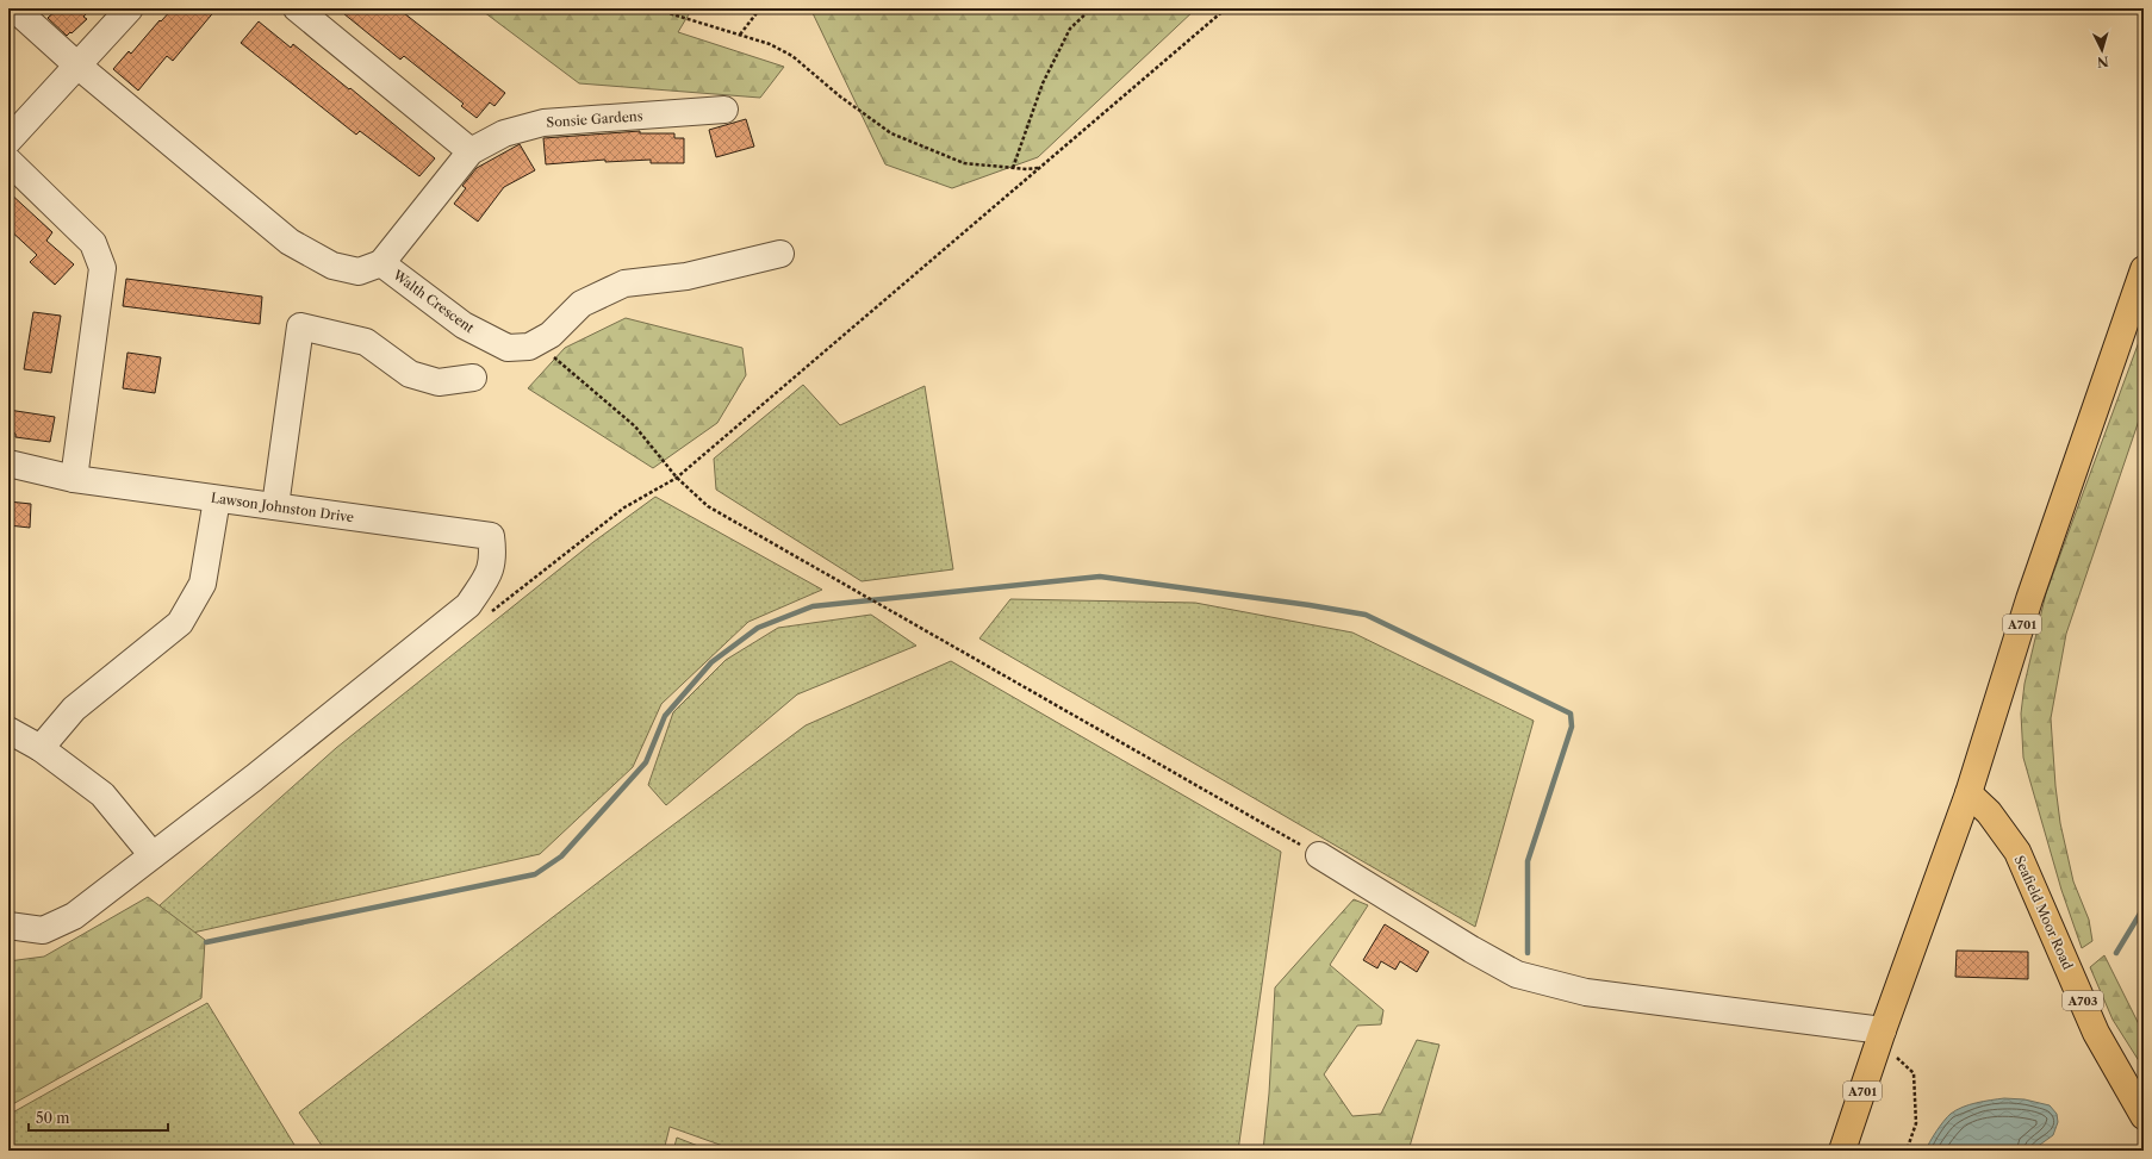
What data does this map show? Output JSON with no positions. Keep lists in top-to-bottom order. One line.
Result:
{"streets":{"main road":["A701","Seafield Moor Road","A703"],"street":["Sonsie Gardens","Walth Crescent","Lawson Johnston Drive"]},"crossings":[["Sonsie Gardens","Walth Crescent"],["A701","Seafield Moor Road"]],"scale_bar":"50 m","north":"bottom"}
